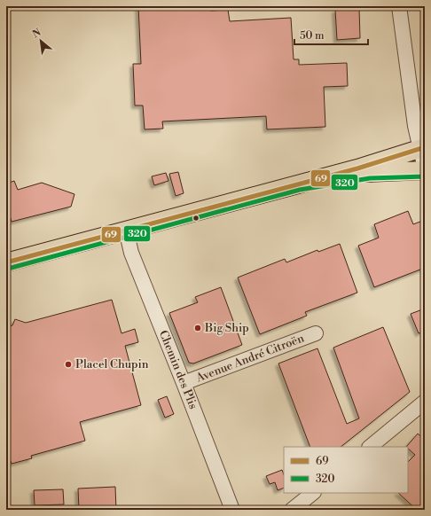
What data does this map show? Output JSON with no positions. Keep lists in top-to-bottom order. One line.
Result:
{"streets":{"street":["Avenue André Citroën","Chemin des Plis"]},"crossings":[["Avenue André Citroën","Chemin des Plis"]],"places":["Big Ship","Placel Chupin"],"lines":["transit line 69","transit line 320"],"legend":["69","320"],"scale_bar":"50 m","north":"top left"}
